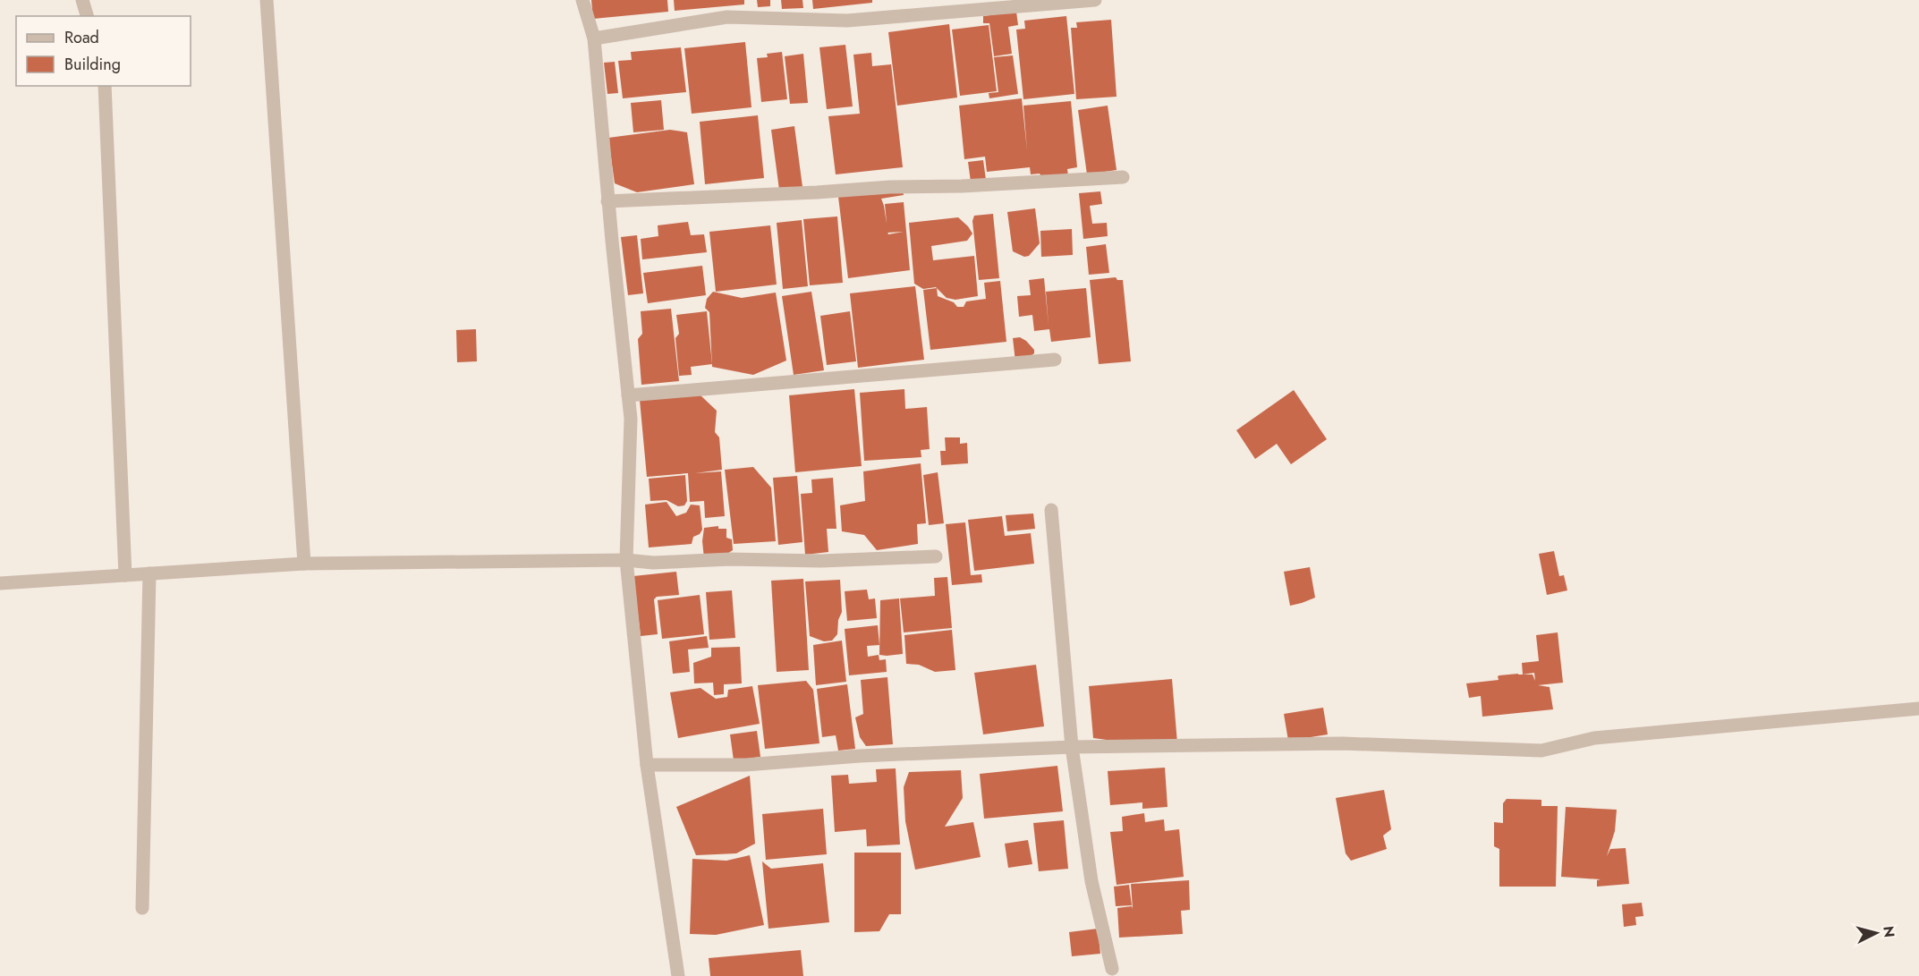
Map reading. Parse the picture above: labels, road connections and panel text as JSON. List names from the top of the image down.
{
  "legend": ["Road", "Building"],
  "north": "right"
}
